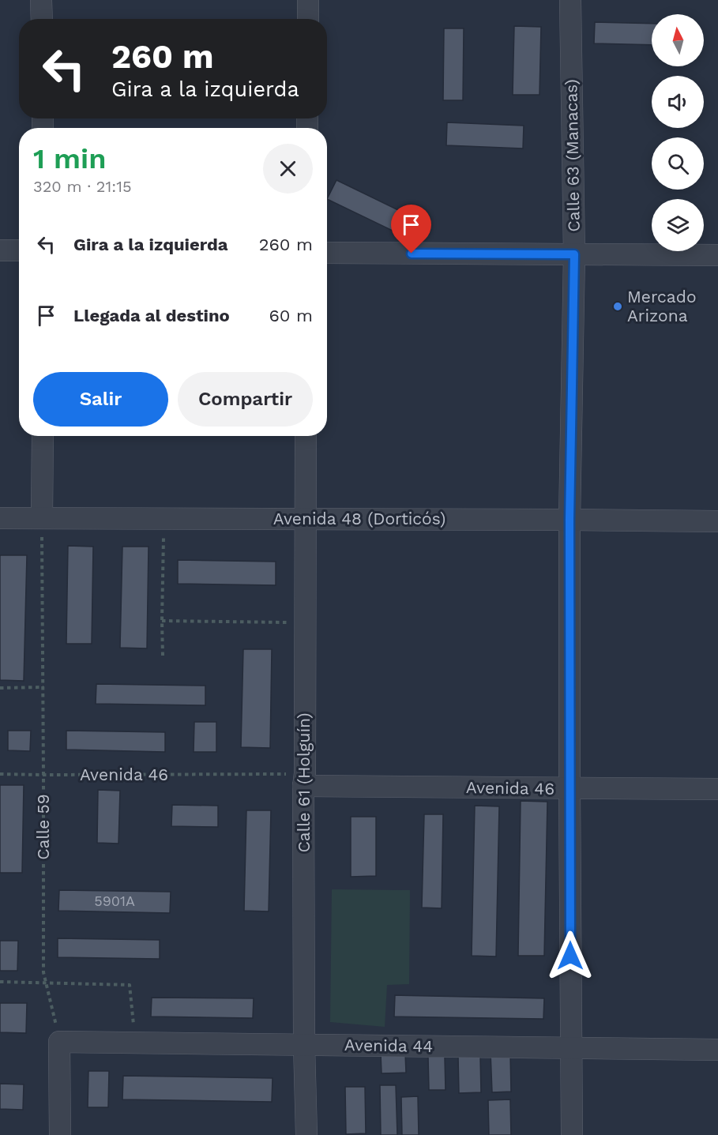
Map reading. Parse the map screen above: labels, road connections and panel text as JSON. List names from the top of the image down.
{
  "streets": {
    "street": [
      "Calle 63 (Manacas)",
      "Avenida 48 (Dorticós)",
      "Avenida 46",
      "Calle 61 (Holguín)",
      "Avenida 44"
    ],
    "path": ["Calle 59"]
  },
  "crossings": [
    ["Calle 63 (Manacas)", "Avenida 48 (Dorticós)"],
    ["Calle 63 (Manacas)", "Avenida 46"],
    ["Calle 63 (Manacas)", "Avenida 44"],
    ["Avenida 48 (Dorticós)", "Calle 61 (Holguín)"],
    ["Avenida 48 (Dorticós)", "Calle 59"],
    ["Avenida 46", "Calle 61 (Holguín)"],
    ["Avenida 46", "Calle 59"],
    ["Calle 61 (Holguín)", "Avenida 44"],
    ["Calle 59", "Avenida 44"]
  ],
  "places": ["Mercado Arizona"],
  "house_numbers": ["5901A"],
  "north": "top",
  "page": {
    "turn": ["260 m", "Gira a la izquierda"],
    "heading": ["1 min", "320 m · 21:15"],
    "list": [
      {
        "name": "Gira a la izquierda",
        "value": "260 m"
      },
      {
        "name": "Llegada al destino",
        "value": "60 m"
      }
    ],
    "buttons": ["Salir", "Compartir"]
  }
}
